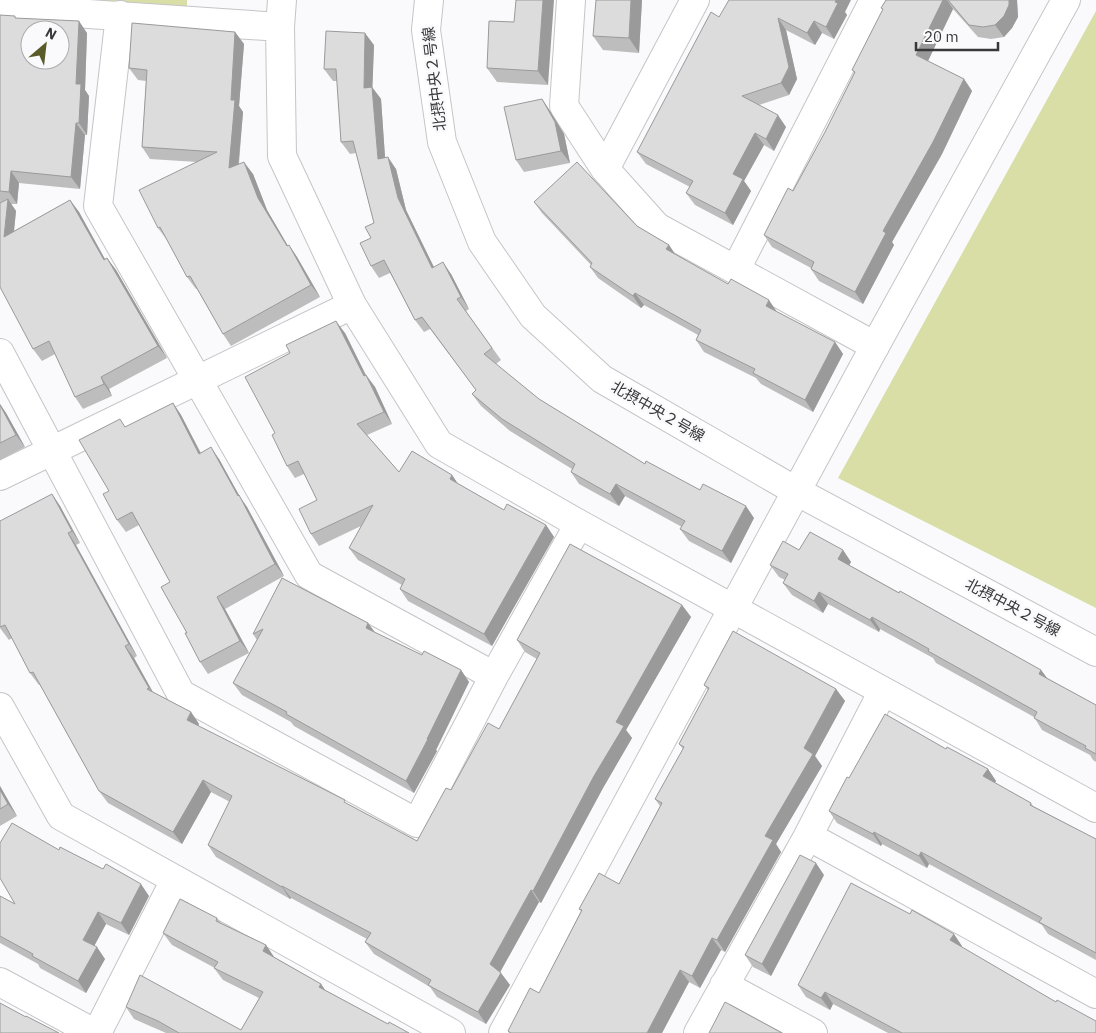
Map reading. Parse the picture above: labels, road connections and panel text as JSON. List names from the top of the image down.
{
  "streets": {
    "street": ["北摂中央２号線"]
  },
  "scale_bar": "20 m",
  "north": "top right"
}
